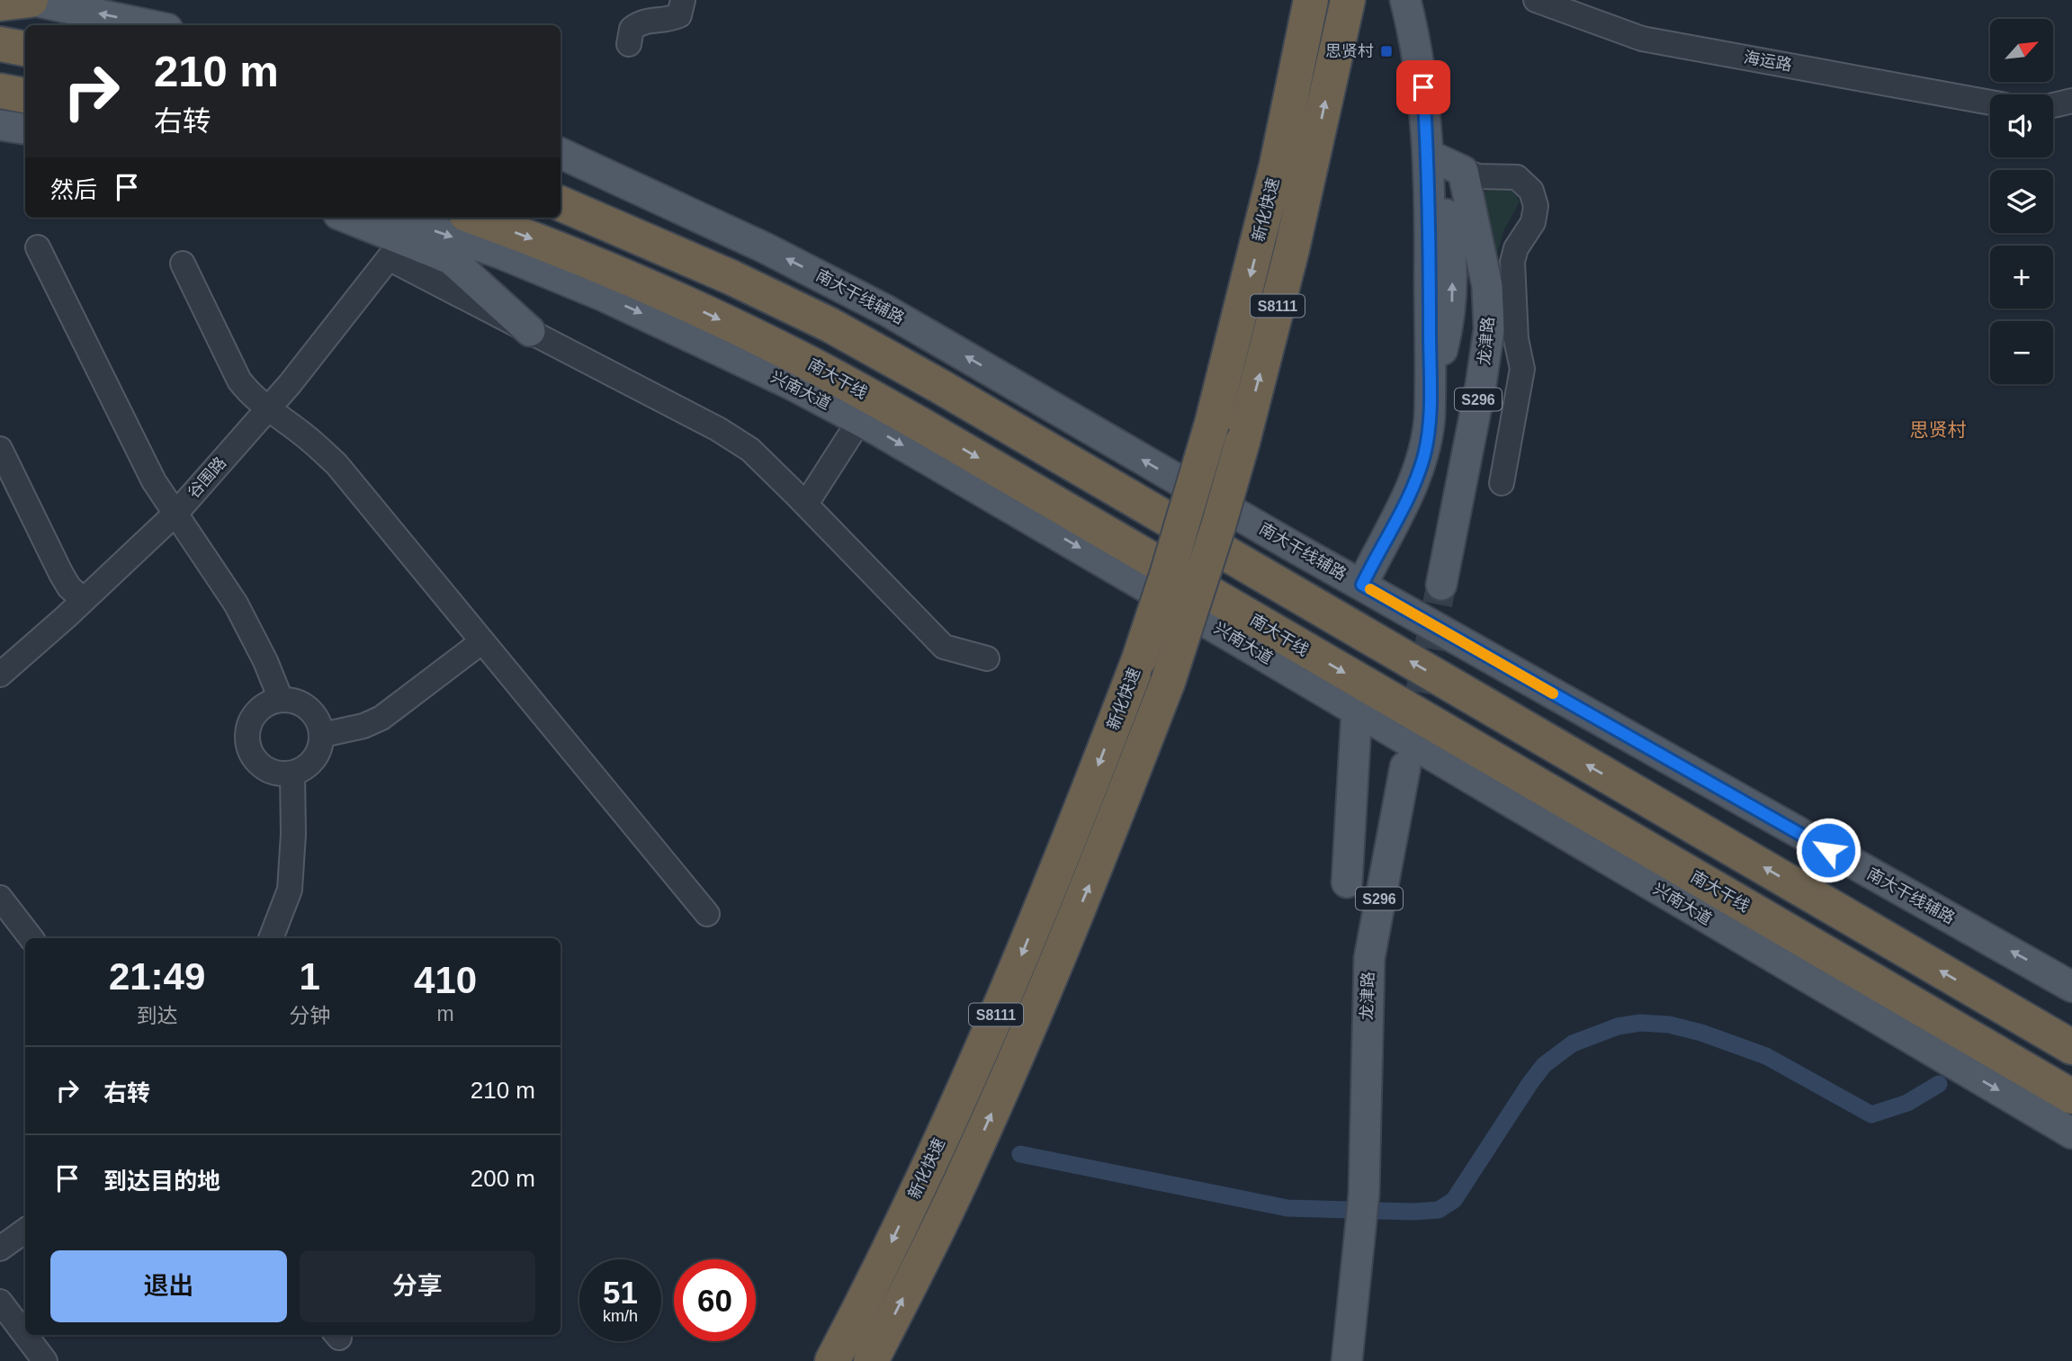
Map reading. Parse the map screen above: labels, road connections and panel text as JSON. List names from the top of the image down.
{
  "streets": {
    "highway": ["新化快速", "S8111", "南大干线"],
    "main road": [
      "南大干线辅路",
      "龙津路",
      "兴南大道",
      "S296"
    ],
    "street": ["海运路", "谷围路"]
  },
  "crossings": [
    ["南大干线", "兴南大道"]
  ],
  "one_way": ["南大干线辅路", "兴南大道"],
  "districts": ["思贤村"],
  "places": {
    "transit": ["思贤村"]
  },
  "north": "top right",
  "page": {
    "map_buttons": ["+", "−"],
    "turn": ["210 m", "右转"],
    "then": "然后",
    "eta": [
      "21:49",
      "到达",
      "1",
      "分钟",
      "410",
      "m"
    ],
    "list": [
      {
        "name": "右转",
        "value": "210 m"
      },
      {
        "name": "到达目的地",
        "value": "200 m"
      }
    ],
    "buttons": ["退出", "分享"],
    "speed": "51 km/h",
    "limit": "60"
  }
}
